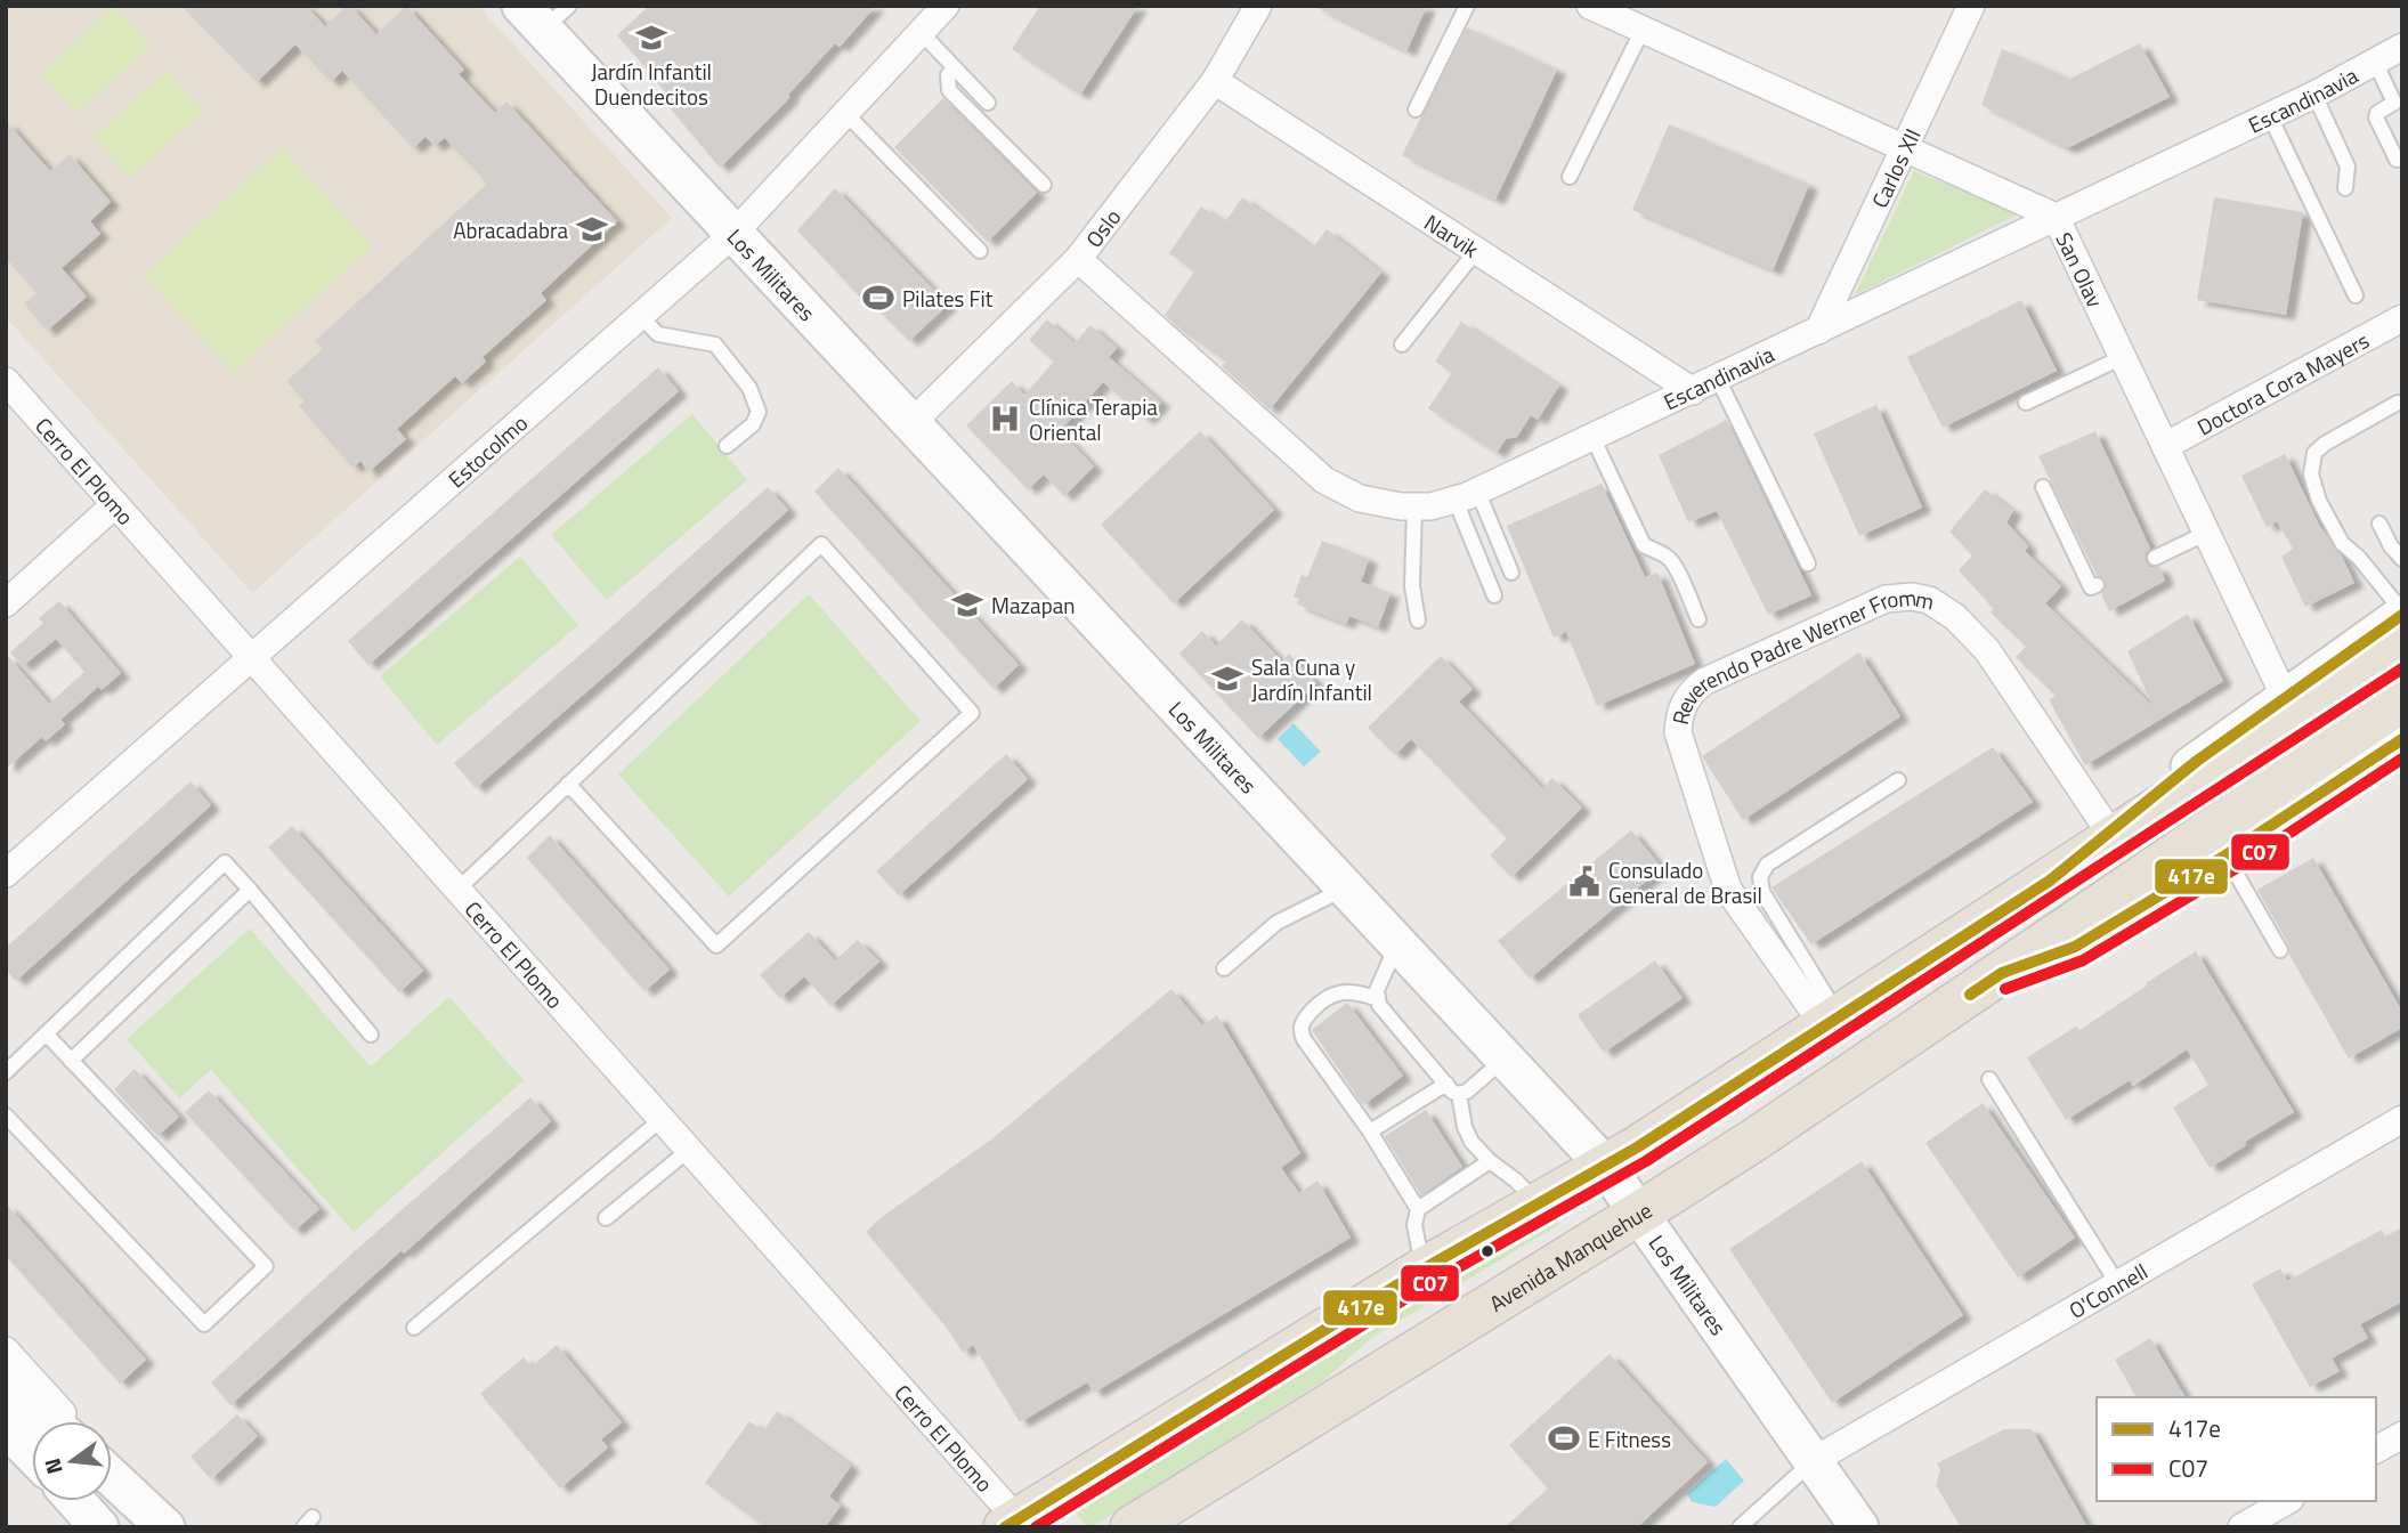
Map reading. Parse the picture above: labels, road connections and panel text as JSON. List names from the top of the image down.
{
  "streets": {
    "main road": ["Los Militares", "Avenida Manquehue"],
    "street": [
      "Escandinavia",
      "Carlos XII",
      "Oslo",
      "Narvik",
      "San Olav",
      "Doctora Cora Mayers",
      "Estocolmo",
      "Cerro El Plomo",
      "Reverendo Padre Werner Fromm",
      "O'Connell"
    ]
  },
  "crossings": [
    ["Escandinavia", "Carlos XII"],
    ["Escandinavia", "Oslo"],
    ["Escandinavia", "Narvik"],
    ["Escandinavia", "San Olav"],
    ["Carlos XII", "San Olav"],
    ["Oslo", "Narvik"],
    ["Oslo", "Los Militares"],
    ["San Olav", "Doctora Cora Mayers"],
    ["Los Militares", "Estocolmo"],
    ["Los Militares", "Avenida Manquehue"],
    ["Los Militares", "O'Connell"],
    ["Estocolmo", "Cerro El Plomo"]
  ],
  "places": {
    "school or university": [
      "Jardín Infantil Duendecitos",
      "Abracadabra",
      "Mazapan",
      "Sala Cuna y Jardín Infantil"
    ],
    "sports": ["Pilates Fit", "E Fitness"],
    "hospital": ["Clínica Terapia Oriental"],
    "public building": ["Consulado General de Brasil"]
  },
  "lines": ["transit line 417e", "transit line C07"],
  "legend": ["417e", "C07"],
  "north": "left"
}
